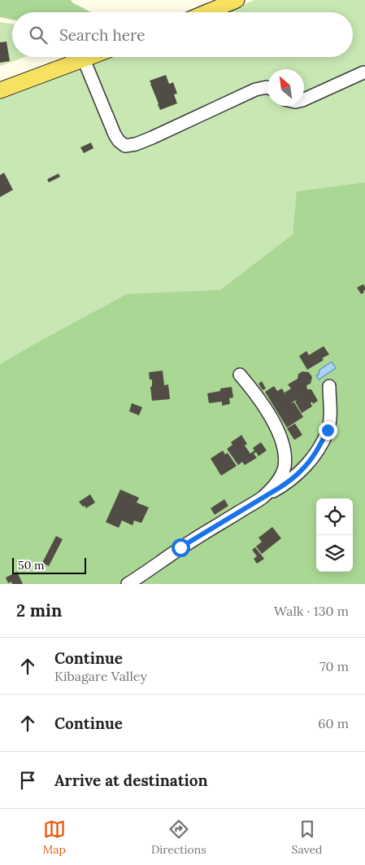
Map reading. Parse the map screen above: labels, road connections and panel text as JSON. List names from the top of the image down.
{
  "scale_bar": "50 m",
  "north": "top left",
  "page": {
    "search": "Search here",
    "scale": "50 m",
    "heading": ["2 min", "Walk · 130 m"],
    "list": [
      ["Continue", "Kibagare Valley", "70 m"],
      ["Continue", "60 m"],
      "Arrive at destination"
    ],
    "nav": ["Map", "Directions", "Saved"]
  }
}
